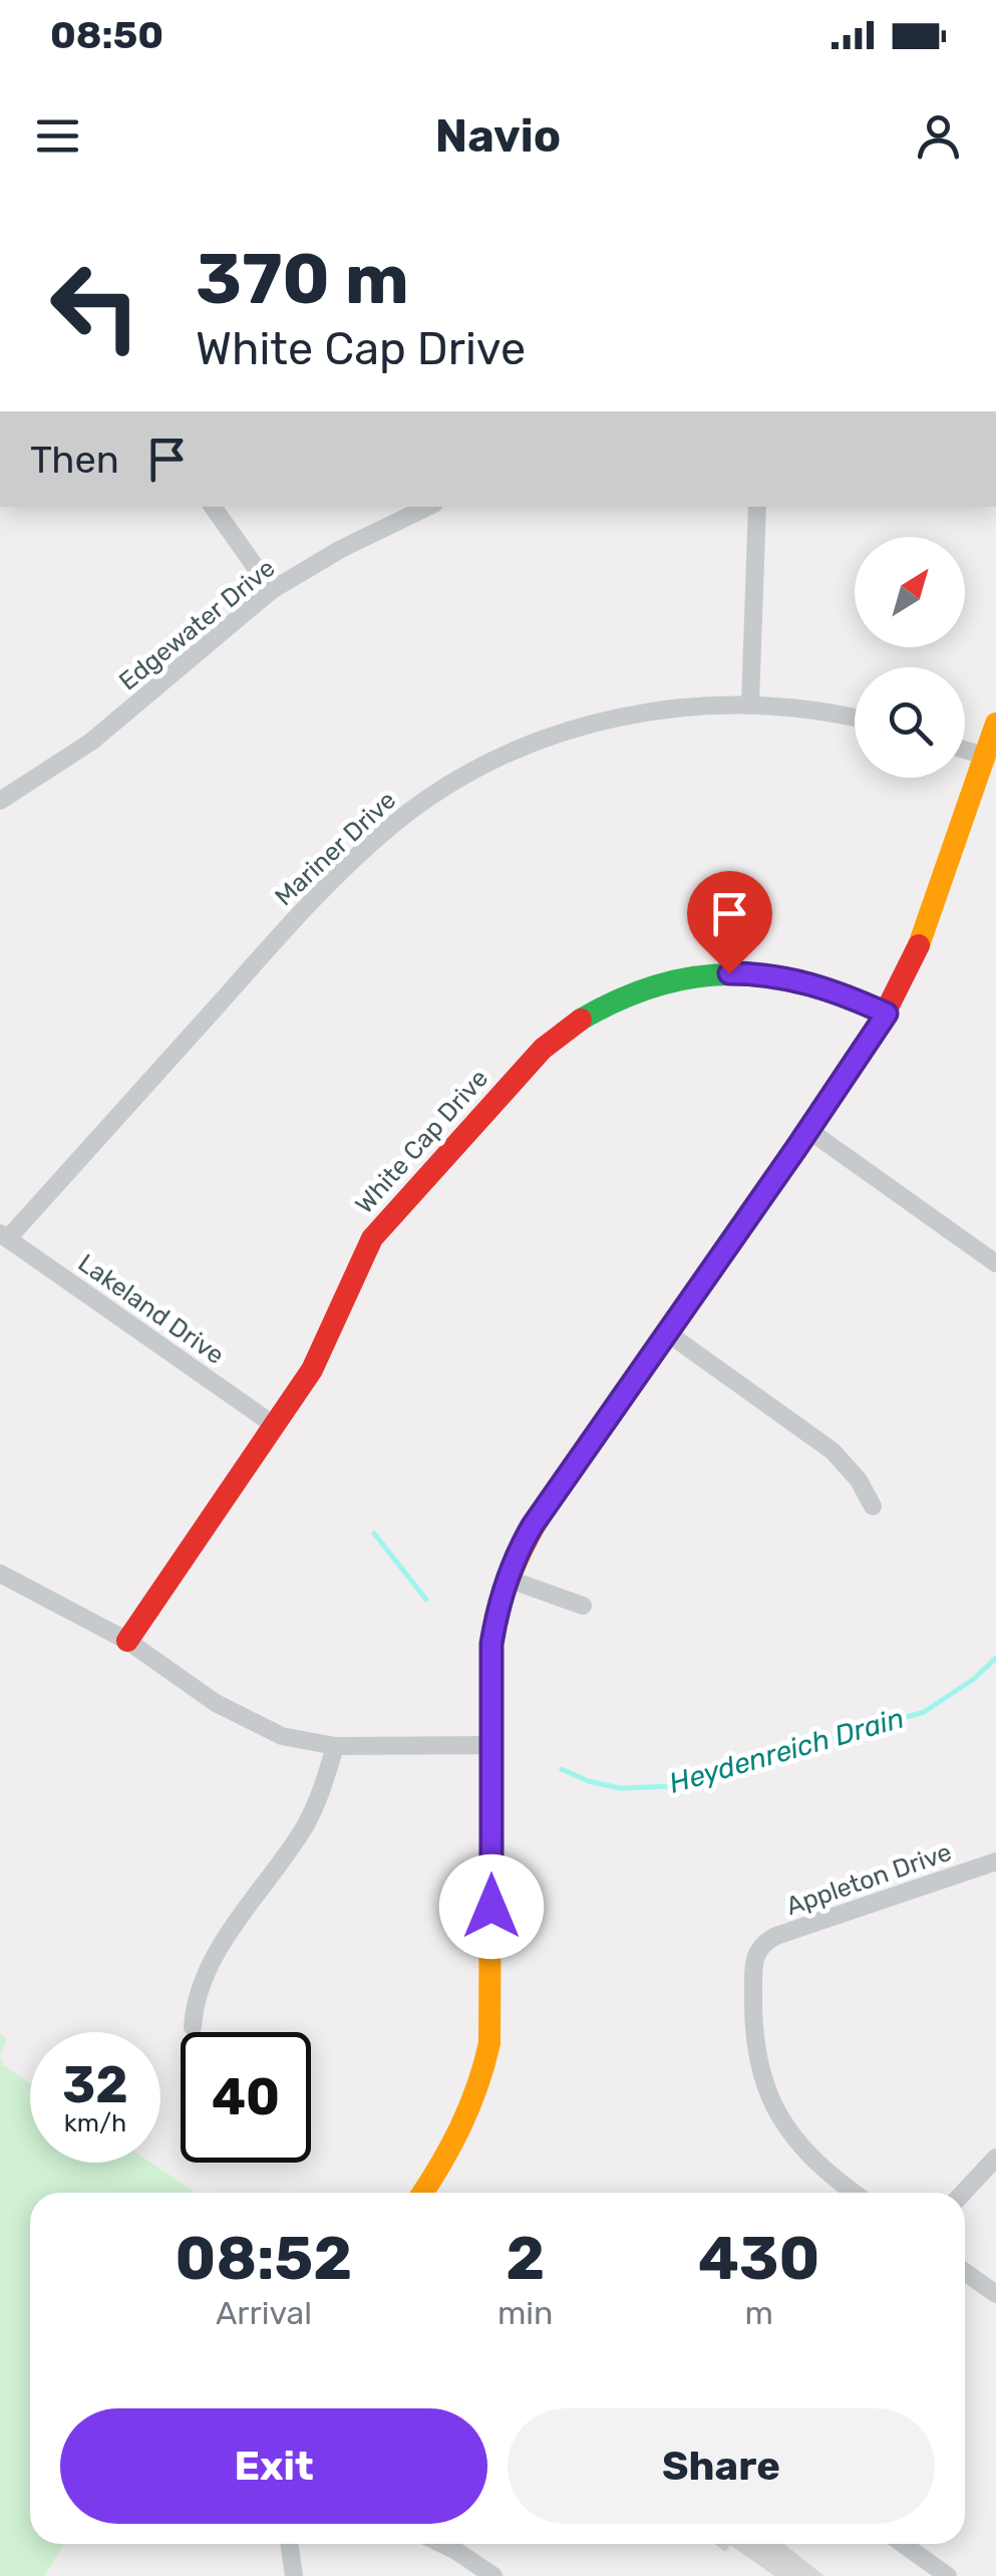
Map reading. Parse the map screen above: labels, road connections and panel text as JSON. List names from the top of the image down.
{
  "streets": {
    "street": [
      "Edgewater Drive",
      "Mariner Drive",
      "White Cap Drive",
      "Lakeland Drive",
      "Appleton Drive"
    ]
  },
  "crossings": [
    ["Mariner Drive", "Lakeland Drive"],
    ["White Cap Drive", "Lakeland Drive"]
  ],
  "water": ["Heydenreich Drain"],
  "north": "top right",
  "page": {
    "status": "08:50",
    "header": "Navio",
    "turn": ["370 m", "White Cap Drive"],
    "then": "Then",
    "speed": "32 km/h",
    "limit": "40",
    "eta": [
      "08:52",
      "Arrival",
      "2",
      "min",
      "430",
      "m"
    ],
    "buttons": ["Exit", "Share"]
  }
}
